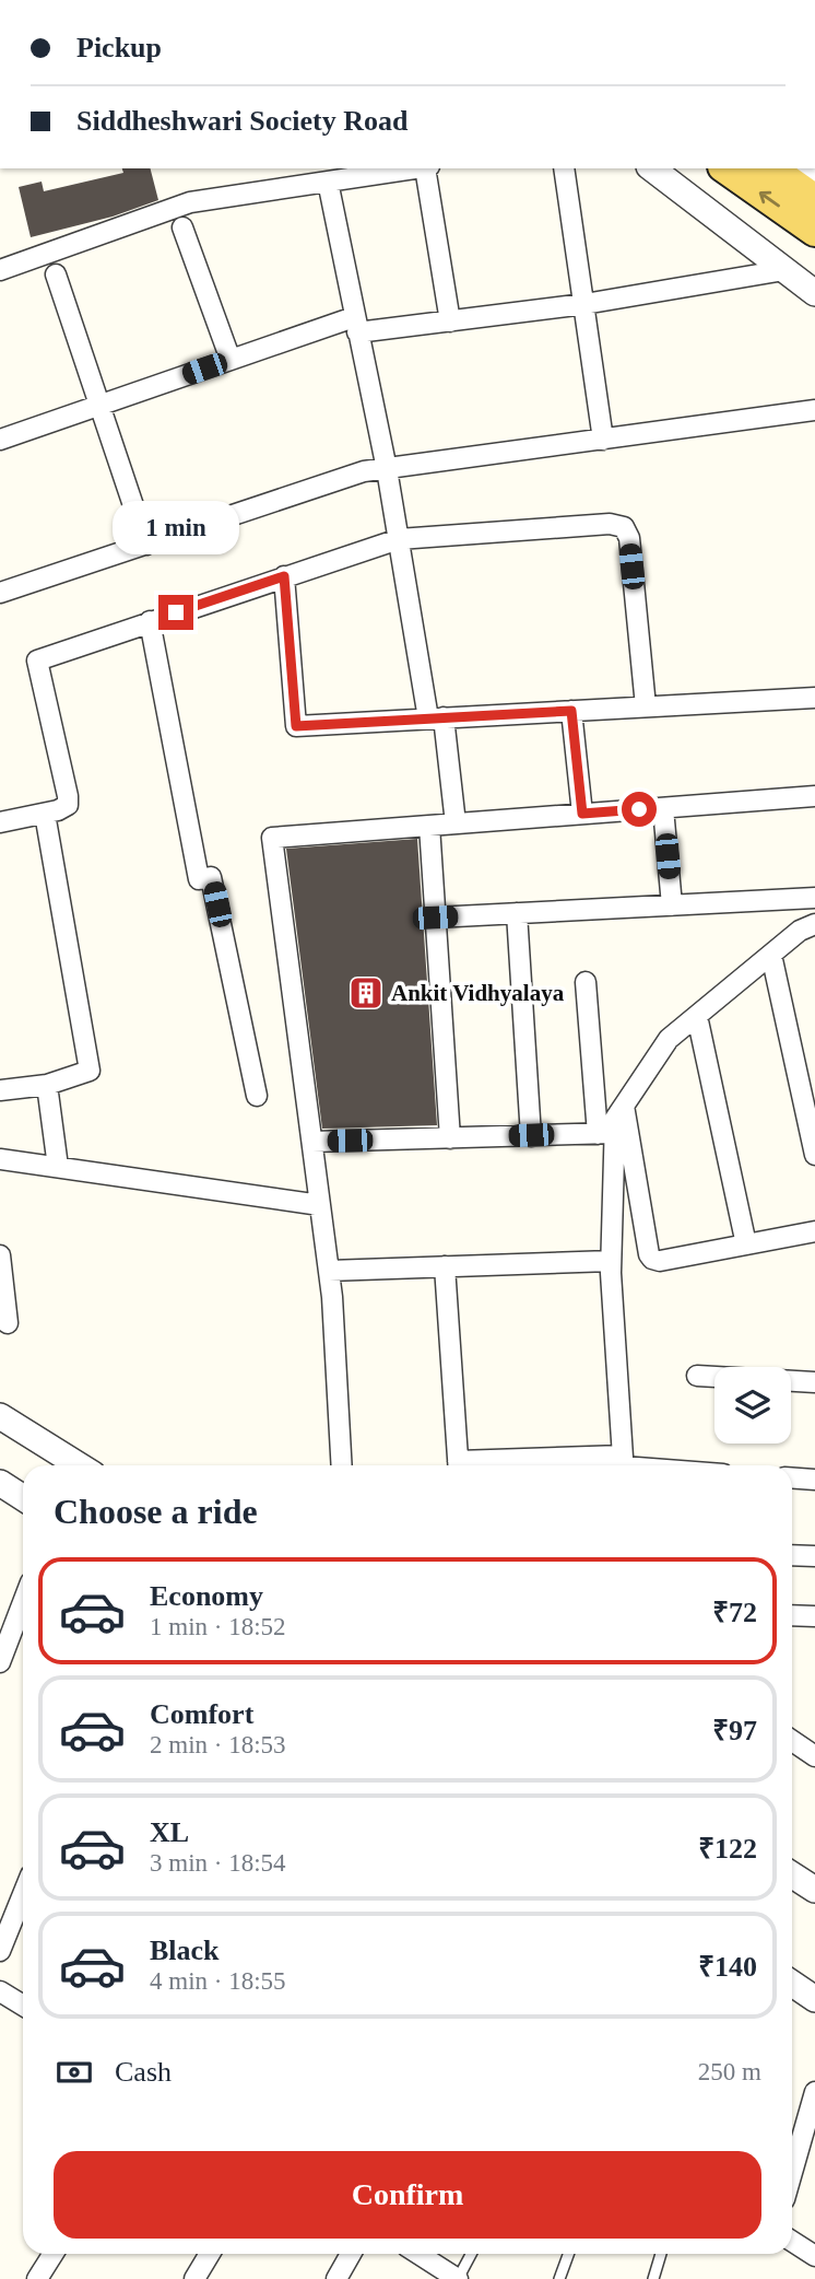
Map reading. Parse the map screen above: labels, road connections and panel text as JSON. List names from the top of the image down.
{
  "places": {
    "building": ["Ankit Vidhyalaya"]
  },
  "page": {
    "banner": ["Pickup", "Siddheshwari Society Road"],
    "bubble": "1 min",
    "heading": "Choose a ride",
    "list": [
      {
        "name": "Economy",
        "note": "1 min · 18:52",
        "value": "₹72"
      },
      {
        "name": "Comfort",
        "note": "2 min · 18:53",
        "value": "₹97"
      },
      {
        "name": "XL",
        "note": "3 min · 18:54",
        "value": "₹122"
      },
      {
        "name": "Black",
        "note": "4 min · 18:55",
        "value": "₹140"
      }
    ],
    "pay": ["Cash", "250 m"],
    "buttons": "Confirm"
  }
}
